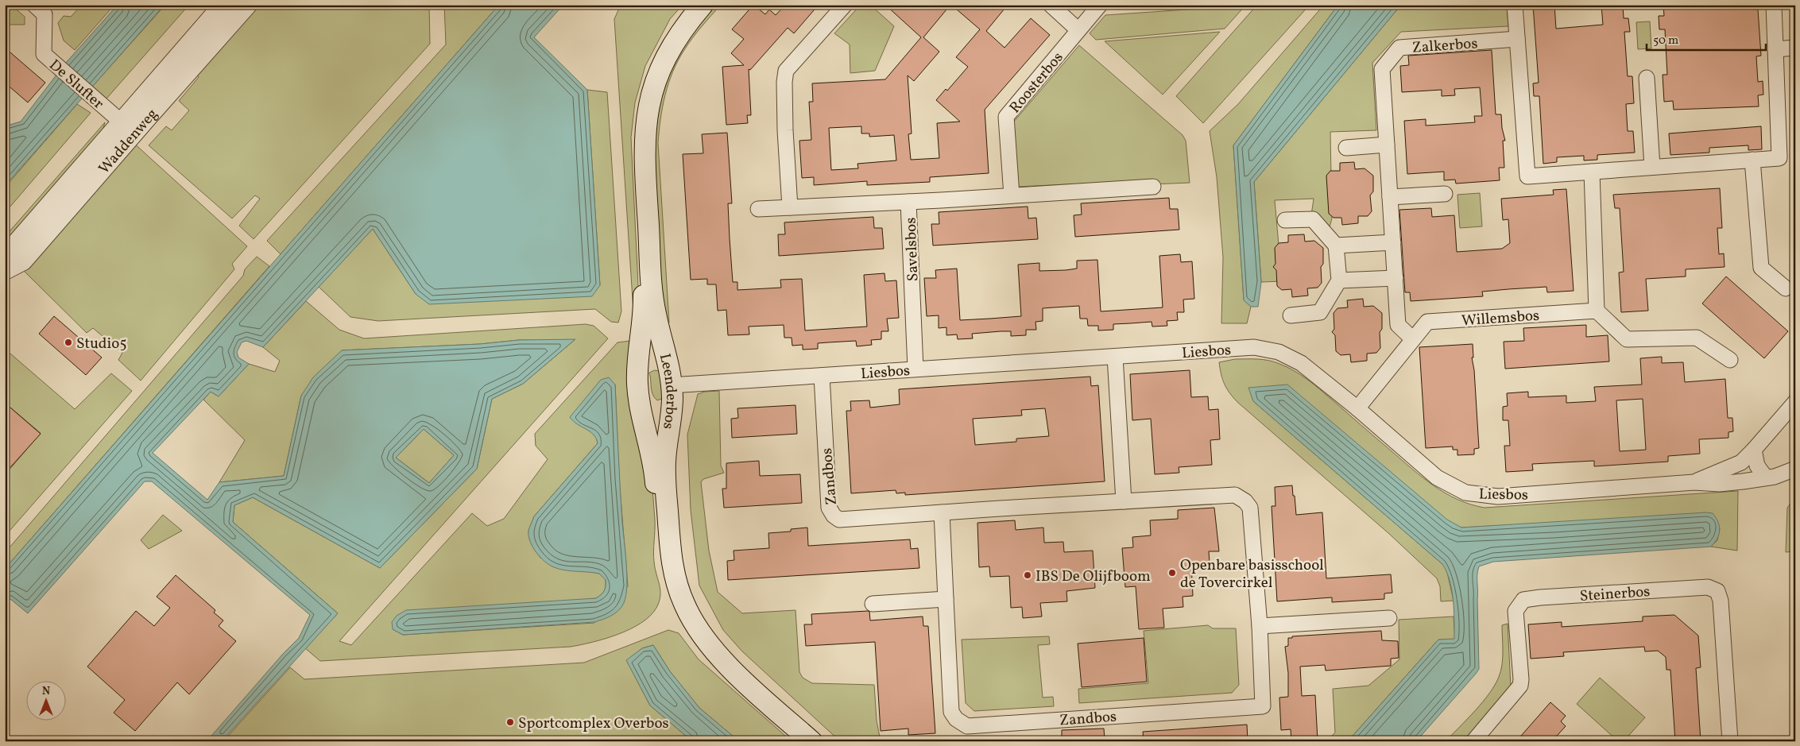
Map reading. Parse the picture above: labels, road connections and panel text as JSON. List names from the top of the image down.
{
  "streets": {
    "main road": ["Leenderbos"],
    "street": [
      "Zalkerbos",
      "Roosterbos",
      "De Slufter",
      "Waddenweg",
      "Savelsbos",
      "Willemsbos",
      "Liesbos",
      "Zandbos",
      "Steinerbos"
    ]
  },
  "crossings": [
    ["De Slufter", "Waddenweg"],
    ["Savelsbos", "Liesbos"],
    ["Willemsbos", "Liesbos"],
    ["Liesbos", "Leenderbos"],
    ["Liesbos", "Zandbos"]
  ],
  "places": [
    "Studio5",
    "Openbare basisschool de Tovercirkel",
    "IBS De Olijfboom",
    "Sportcomplex Overbos"
  ],
  "scale_bar": "50 m",
  "north": "top"
}
